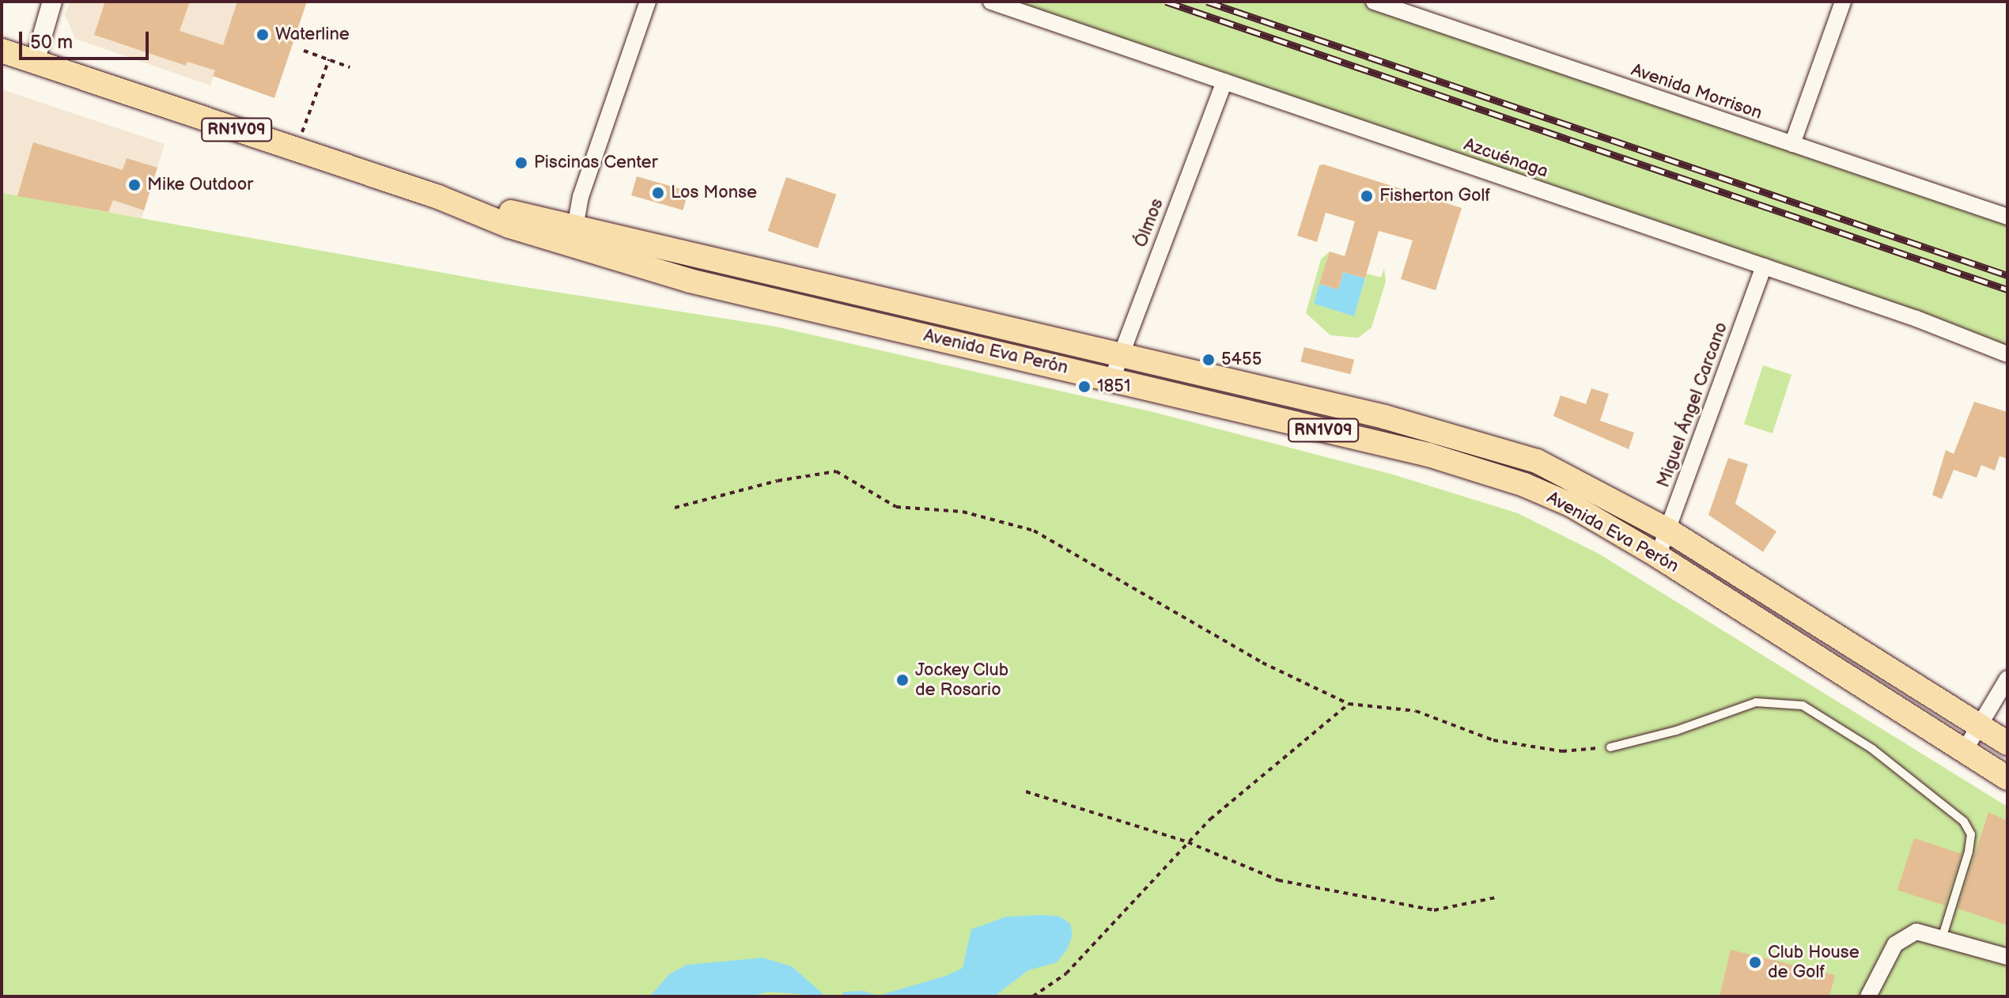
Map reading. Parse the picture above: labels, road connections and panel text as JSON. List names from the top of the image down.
{
  "streets": {
    "main road": ["RN1V09", "Avenida Eva Perón"],
    "street": [
      "Avenida Morrison",
      "Azcuénaga",
      "Ólmos",
      "Miguel Ángel Carcano"
    ]
  },
  "crossings": [
    ["Azcuénaga", "Ólmos"],
    ["Azcuénaga", "Miguel Ángel Carcano"],
    ["Ólmos", "Avenida Eva Perón"],
    ["Avenida Eva Perón", "Miguel Ángel Carcano"]
  ],
  "places": [
    "Waterline",
    "Piscinas Center",
    "Mike Outdoor",
    "Los Monse",
    "Fisherton Golf",
    "5455",
    "1851",
    "Jockey Club de Rosario",
    "Club House de Golf"
  ],
  "scale_bar": "50 m"
}
